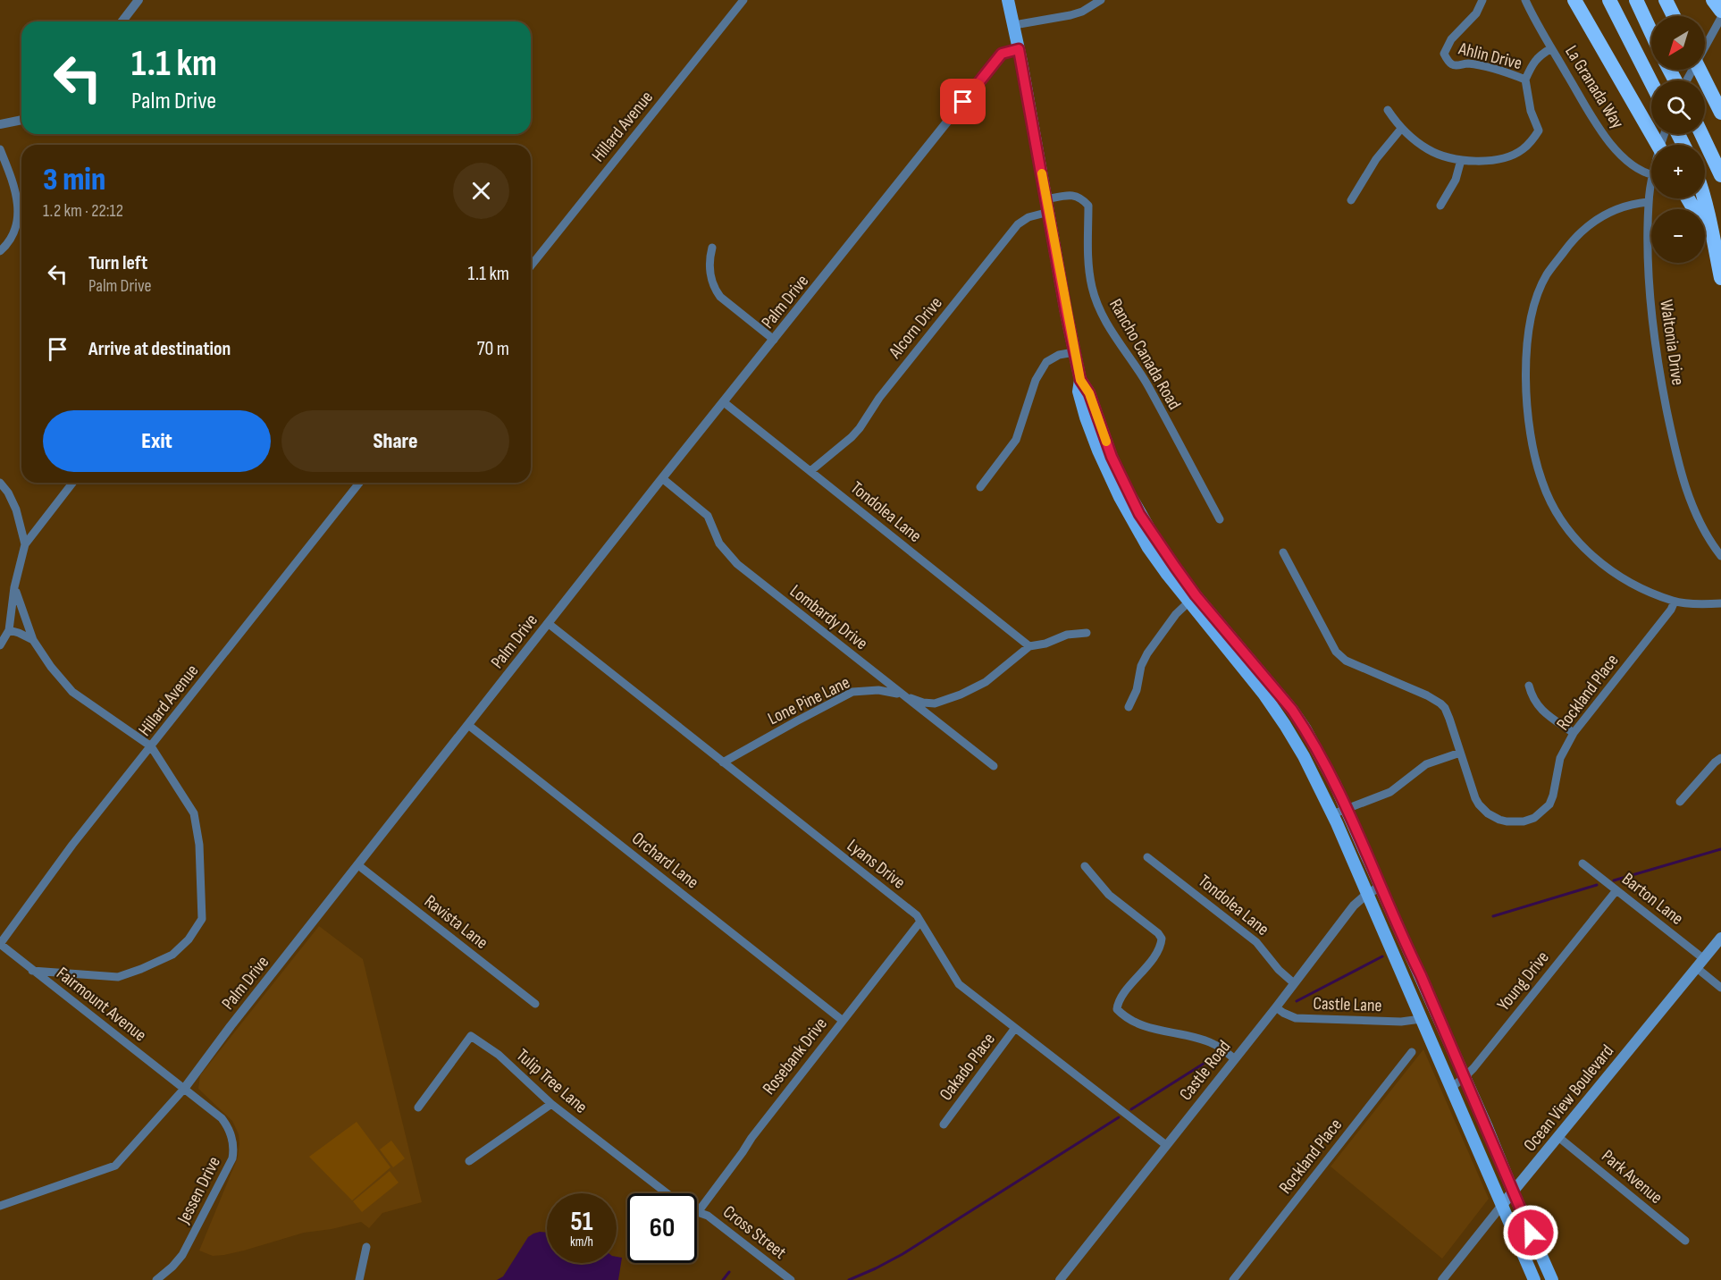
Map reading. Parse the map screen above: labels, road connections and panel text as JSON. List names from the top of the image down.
{
  "streets": {
    "main road": ["Ocean View Boulevard"],
    "street": [
      "Ahlin Drive",
      "La Granada Way",
      "Hillard Avenue",
      "Palm Drive",
      "Alcorn Drive",
      "Waltonia Drive",
      "Rancho Canada Road",
      "Tondolea Lane",
      "Lombardy Drive",
      "Rockland Place",
      "Lone Pine Lane",
      "Orchard Lane",
      "Lyans Drive",
      "Barton Lane",
      "Ravista Lane",
      "Young Drive",
      "Fairmount Avenue",
      "Castle Lane",
      "Rosebank Drive",
      "Oakado Place",
      "Castle Road",
      "Tulip Tree Lane",
      "Park Avenue",
      "Jessen Drive",
      "Cross Street"
    ]
  },
  "crossings": [
    ["Hillard Avenue", "Fairmount Avenue"],
    ["Palm Drive", "Tondolea Lane"],
    ["Palm Drive", "Lombardy Drive"],
    ["Palm Drive", "Orchard Lane"],
    ["Palm Drive", "Lyans Drive"],
    ["Palm Drive", "Ravista Lane"],
    ["Palm Drive", "Fairmount Avenue"],
    ["Palm Drive", "Jessen Drive"],
    ["Alcorn Drive", "Rancho Canada Road"],
    ["Alcorn Drive", "Tondolea Lane"],
    ["Tondolea Lane", "Lone Pine Lane"],
    ["Tondolea Lane", "Castle Road"],
    ["Lombardy Drive", "Lone Pine Lane"],
    ["Lone Pine Lane", "Lyans Drive"],
    ["Orchard Lane", "Rosebank Drive"],
    ["Lyans Drive", "Rosebank Drive"],
    ["Lyans Drive", "Oakado Place"],
    ["Lyans Drive", "Castle Road"],
    ["Barton Lane", "Young Drive"],
    ["Barton Lane", "Ocean View Boulevard"],
    ["Fairmount Avenue", "Jessen Drive"],
    ["Castle Lane", "Castle Road"],
    ["Rosebank Drive", "Cross Street"],
    ["Ocean View Boulevard", "Park Avenue"]
  ],
  "north": "bottom left",
  "page": {
    "map_buttons": ["+", "−"],
    "turn": ["1.1 km", "Palm Drive"],
    "heading": ["3 min", "1.2 km · 22:12"],
    "list": [
      {
        "name": "Turn left",
        "note": "Palm Drive",
        "value": "1.1 km"
      },
      {
        "name": "Arrive at destination",
        "value": "70 m"
      }
    ],
    "buttons": ["Exit", "Share"],
    "speed": "51 km/h",
    "limit": "60"
  }
}
